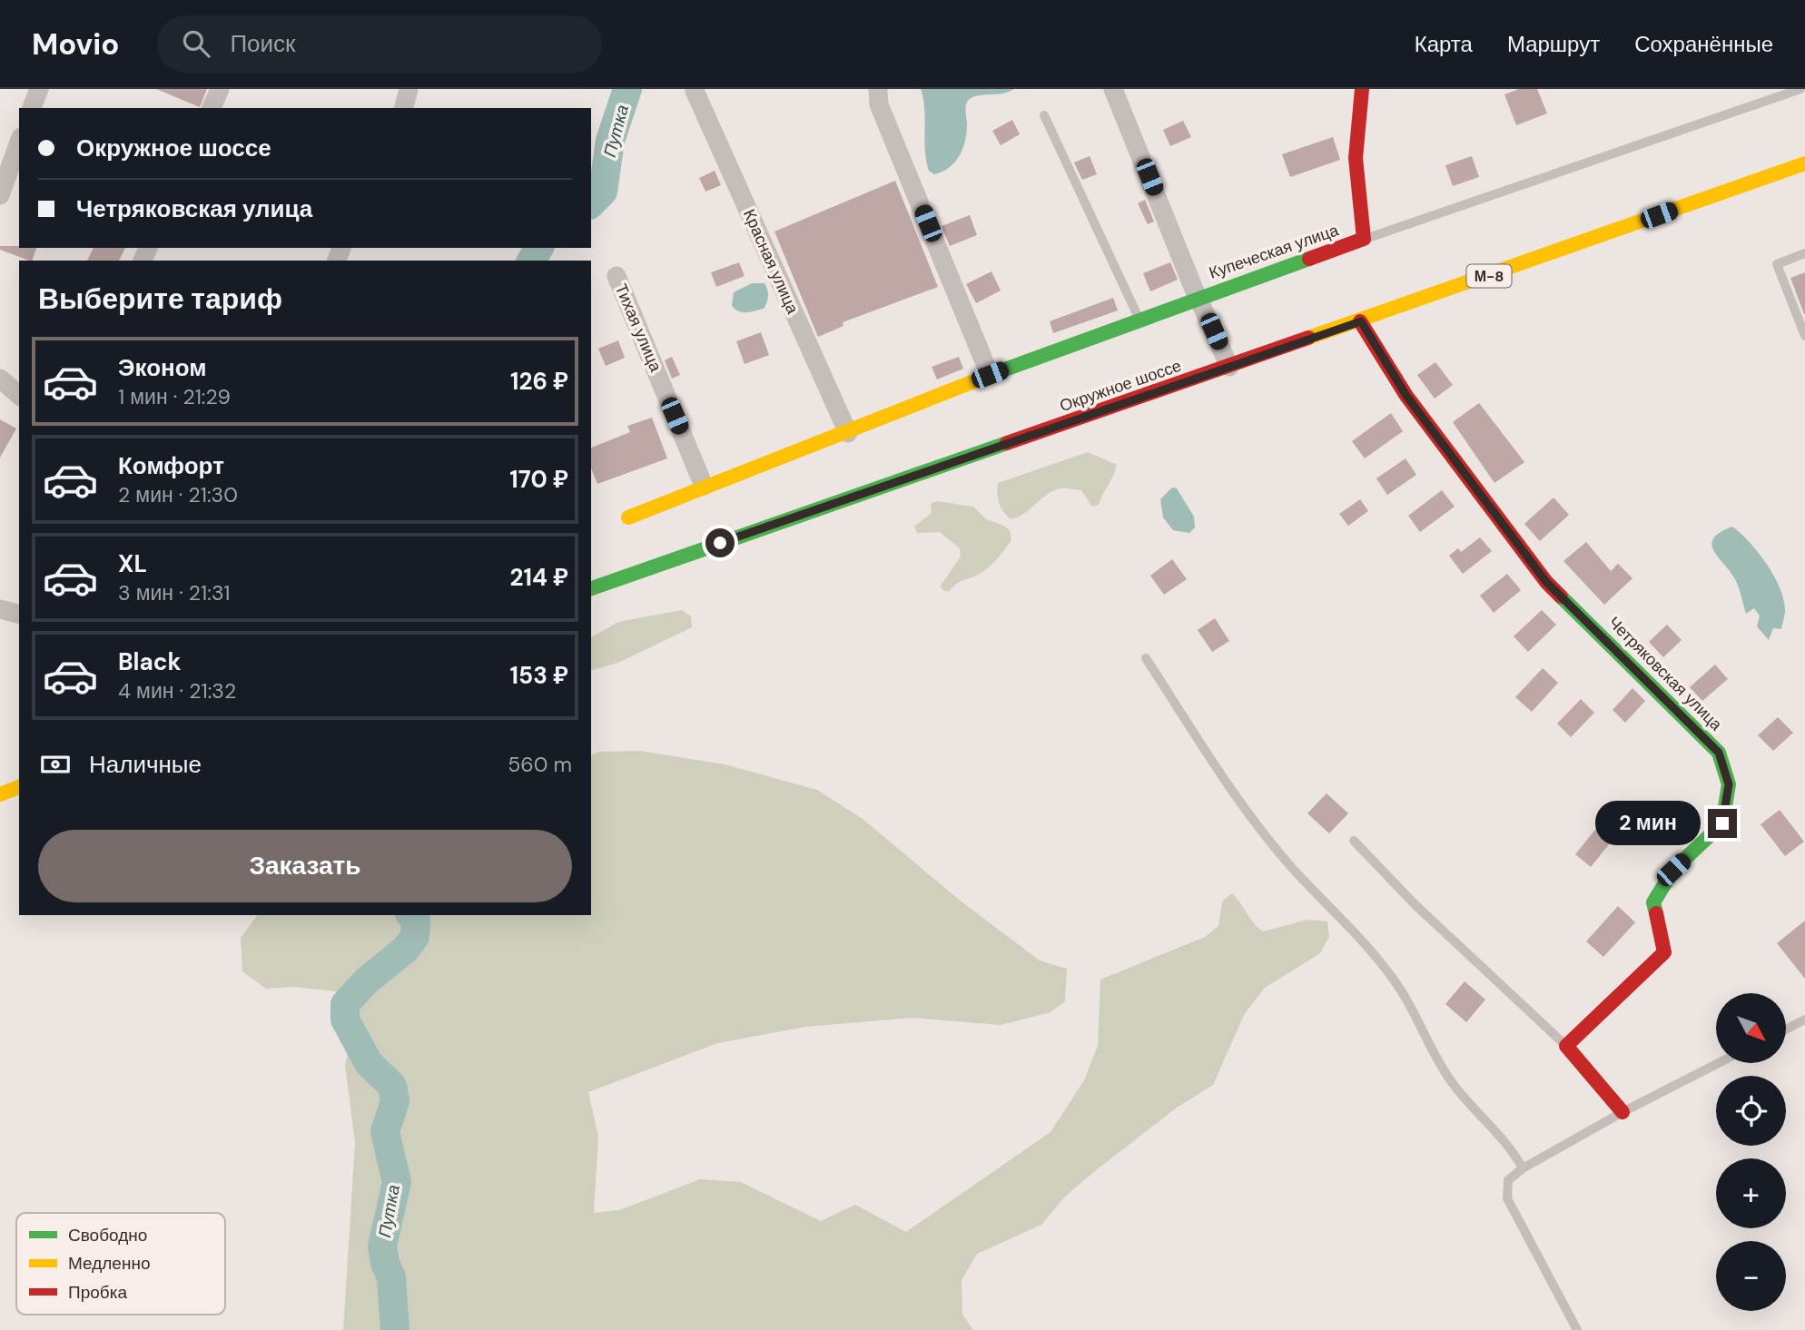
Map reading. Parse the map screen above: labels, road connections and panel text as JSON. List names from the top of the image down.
{
  "streets": {
    "street": [
      "Купеческая улица",
      "Красная улица",
      "М-8",
      "Тихая улица",
      "Окружное шоссе",
      "Четряковская улица"
    ]
  },
  "crossings": [
    ["Купеческая улица", "Красная улица"],
    ["Купеческая улица", "Тихая улица"],
    ["Окружное шоссе", "Четряковская улица"]
  ],
  "water": ["Путка"],
  "legend": ["Свободно", "Медленно", "Пробка"],
  "north": "bottom right",
  "page": {
    "header": "Movio",
    "search": "Поиск",
    "nav": ["Карта", "Маршрут", "Сохранённые"],
    "banner": ["Окружное шоссе", "Четряковская улица"],
    "heading": "Выберите тариф",
    "list": [
      {
        "name": "Эконом",
        "note": "1 мин · 21:29",
        "value": "126 ₽"
      },
      {
        "name": "Комфорт",
        "note": "2 мин · 21:30",
        "value": "170 ₽"
      },
      {
        "name": "XL",
        "note": "3 мин · 21:31",
        "value": "214 ₽"
      },
      {
        "name": "Black",
        "note": "4 мин · 21:32",
        "value": "153 ₽"
      }
    ],
    "pay": ["Наличные", "560 m"],
    "bubble": "2 мин",
    "buttons": "Заказать",
    "map_buttons": ["+", "−"]
  }
}
